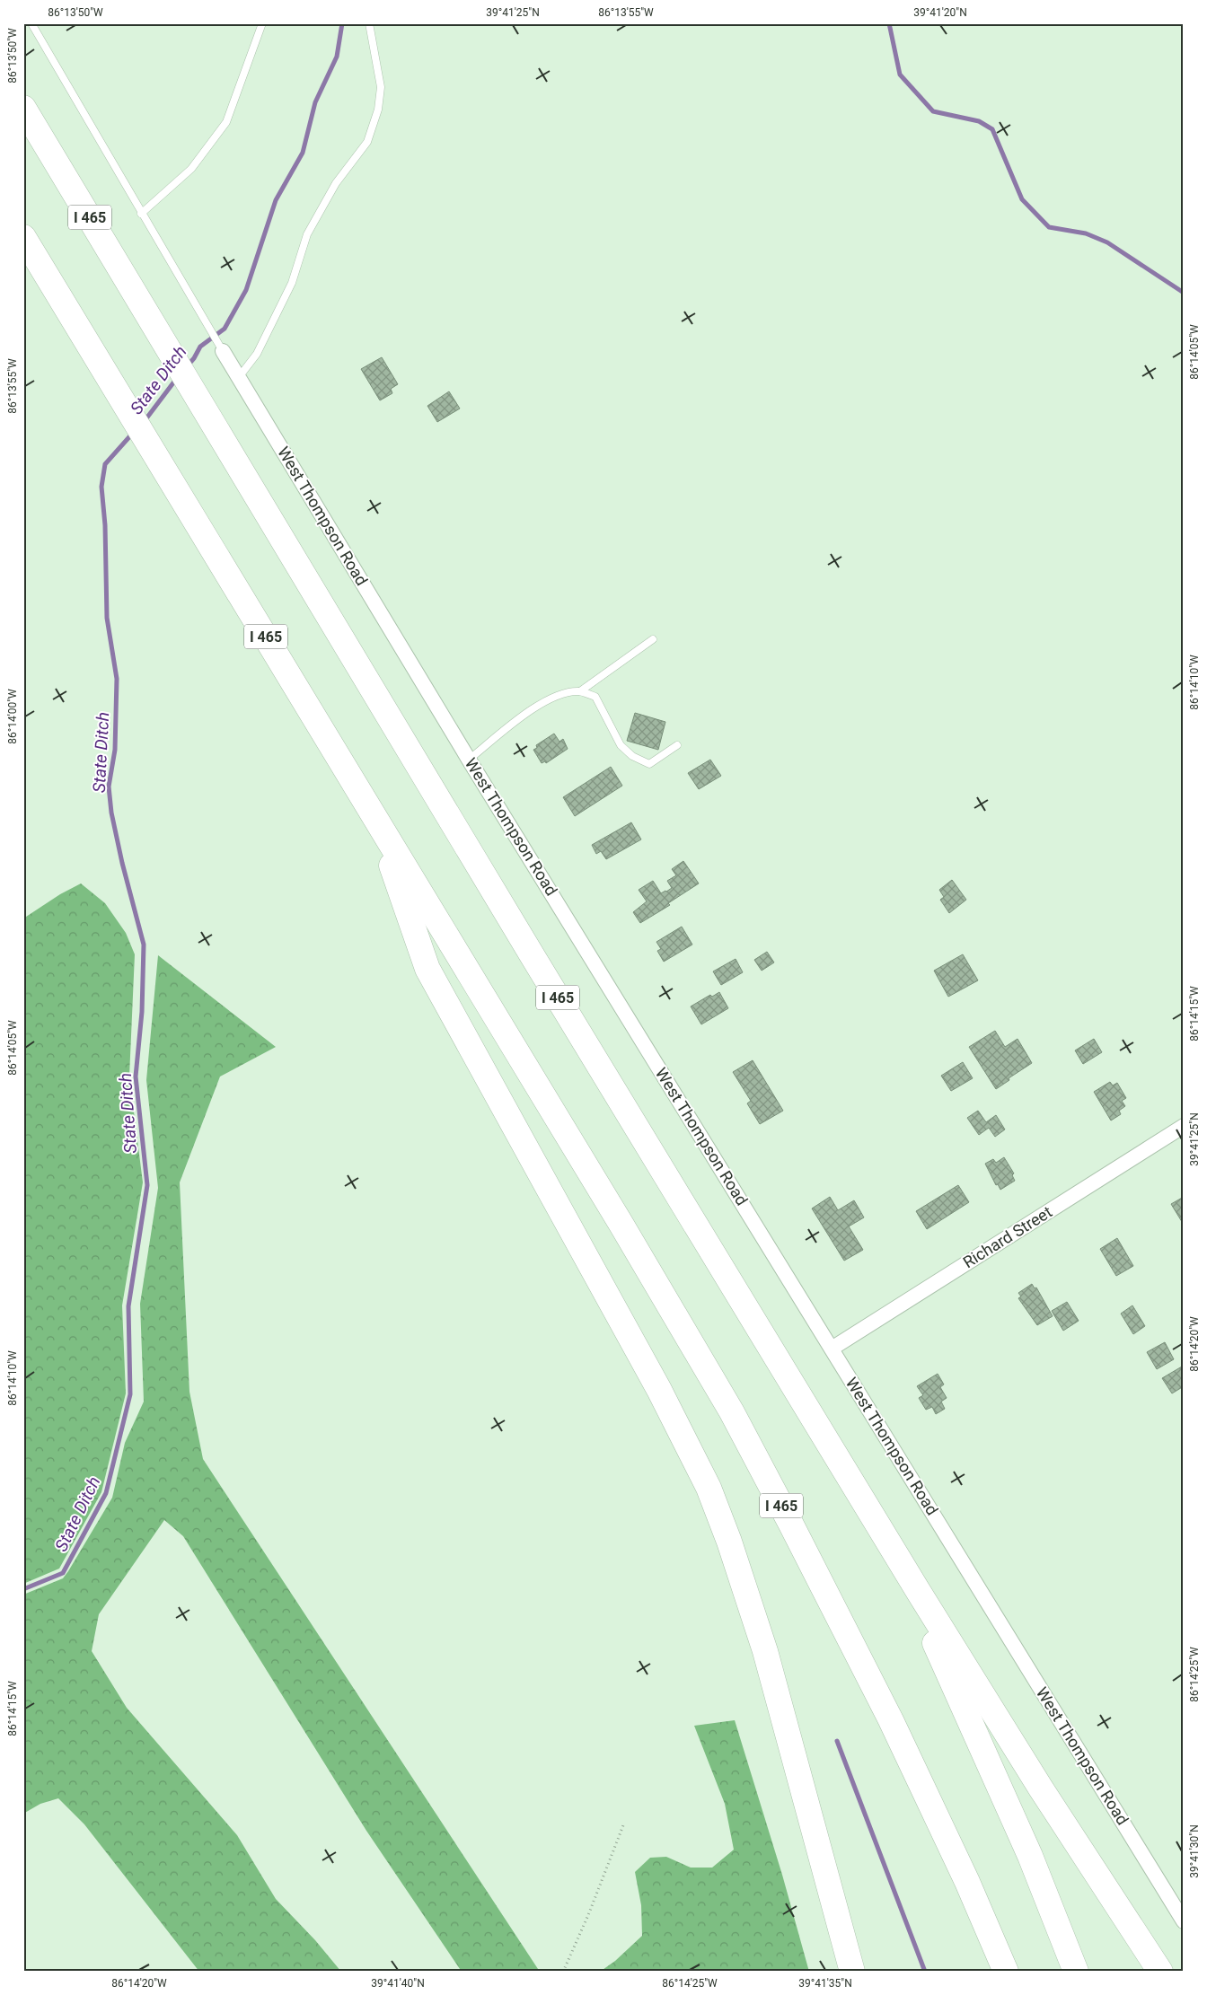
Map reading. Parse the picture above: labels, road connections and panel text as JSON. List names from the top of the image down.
{
  "streets": {
    "highway": ["I 465"],
    "street": ["West Thompson Road", "Richard Street"]
  },
  "crossings": [
    ["West Thompson Road", "Richard Street"]
  ],
  "water": ["State Ditch"],
  "coordinates": [
    "86°13'50\"W",
    "39°41'25\"N",
    "86°13'55\"W",
    "39°41'20\"N",
    "86°14'05\"W",
    "86°14'10\"W",
    "86°14'00\"W",
    "86°14'15\"W",
    "86°14'20\"W",
    "86°14'25\"W",
    "39°41'30\"N",
    "39°41'40\"N",
    "39°41'35\"N"
  ]
}
